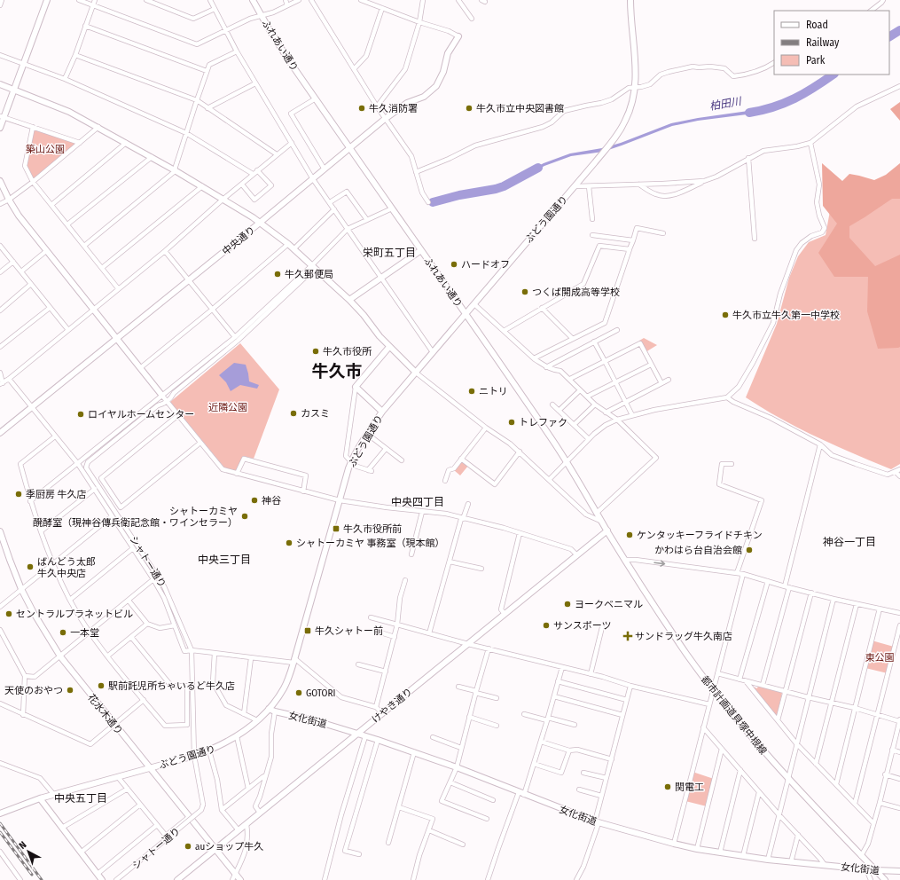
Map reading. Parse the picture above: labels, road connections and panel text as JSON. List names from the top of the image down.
{
  "streets": {
    "street": [
      "ふれあい通り",
      "ぶどう園通り",
      "中央通り",
      "シャトー通り",
      "けやき通り",
      "花水木通り",
      "都市計画道貝塚中根線",
      "女化街道"
    ]
  },
  "crossings": [
    ["ふれあい通り", "ぶどう園通り"],
    ["ふれあい通り", "中央通り"],
    ["ふれあい通り", "けやき通り"],
    ["ふれあい通り", "都市計画道貝塚中根線"],
    ["ぶどう園通り", "シャトー通り"],
    ["ぶどう園通り", "花水木通り"],
    ["ぶどう園通り", "女化街道"],
    ["けやき通り", "花水木通り"],
    ["けやき通り", "都市計画道貝塚中根線"],
    ["けやき通り", "女化街道"],
    ["都市計画道貝塚中根線", "女化街道"]
  ],
  "districts": [
    "栄町五丁目",
    "牛久市",
    "中央四丁目",
    "神谷一丁目",
    "中央三丁目",
    "中央五丁目"
  ],
  "water": ["柏田川"],
  "parks": ["築山公園", "近隣公園", "東公園"],
  "places": {
    "other": [
      "牛久消防署",
      "牛久市立中央図書館",
      "ハードオフ",
      "牛久郵便局",
      "つくば開成高等学校",
      "牛久市立牛久第一中学校",
      "牛久市役所",
      "ニトリ",
      "カスミ",
      "ロイヤルホームセンター",
      "トレファク",
      "季厨房 牛久店",
      "神谷",
      "シャトーカミヤ 醗酵室（現神谷傳兵衛記念館・ワインセラー）",
      "ケンタッキーフライドチキン",
      "シャトーカミヤ 事務室（現本館）",
      "かわはら台自治会館",
      "ばんどう太郎 牛久中央店",
      "ヨークベニマル",
      "セントラルプラネットビル",
      "サンスポーツ",
      "一本堂",
      "駅前託児所ちゃいるど牛久店",
      "天使のおやつ",
      "GOTORI",
      "関電工",
      "auショップ牛久"
    ],
    "transit": ["牛久市役所前", "牛久シャトー前"],
    "health": ["サンドラッグ牛久南店"]
  },
  "legend": ["Road", "Railway", "Park"],
  "north": "top left"
}
